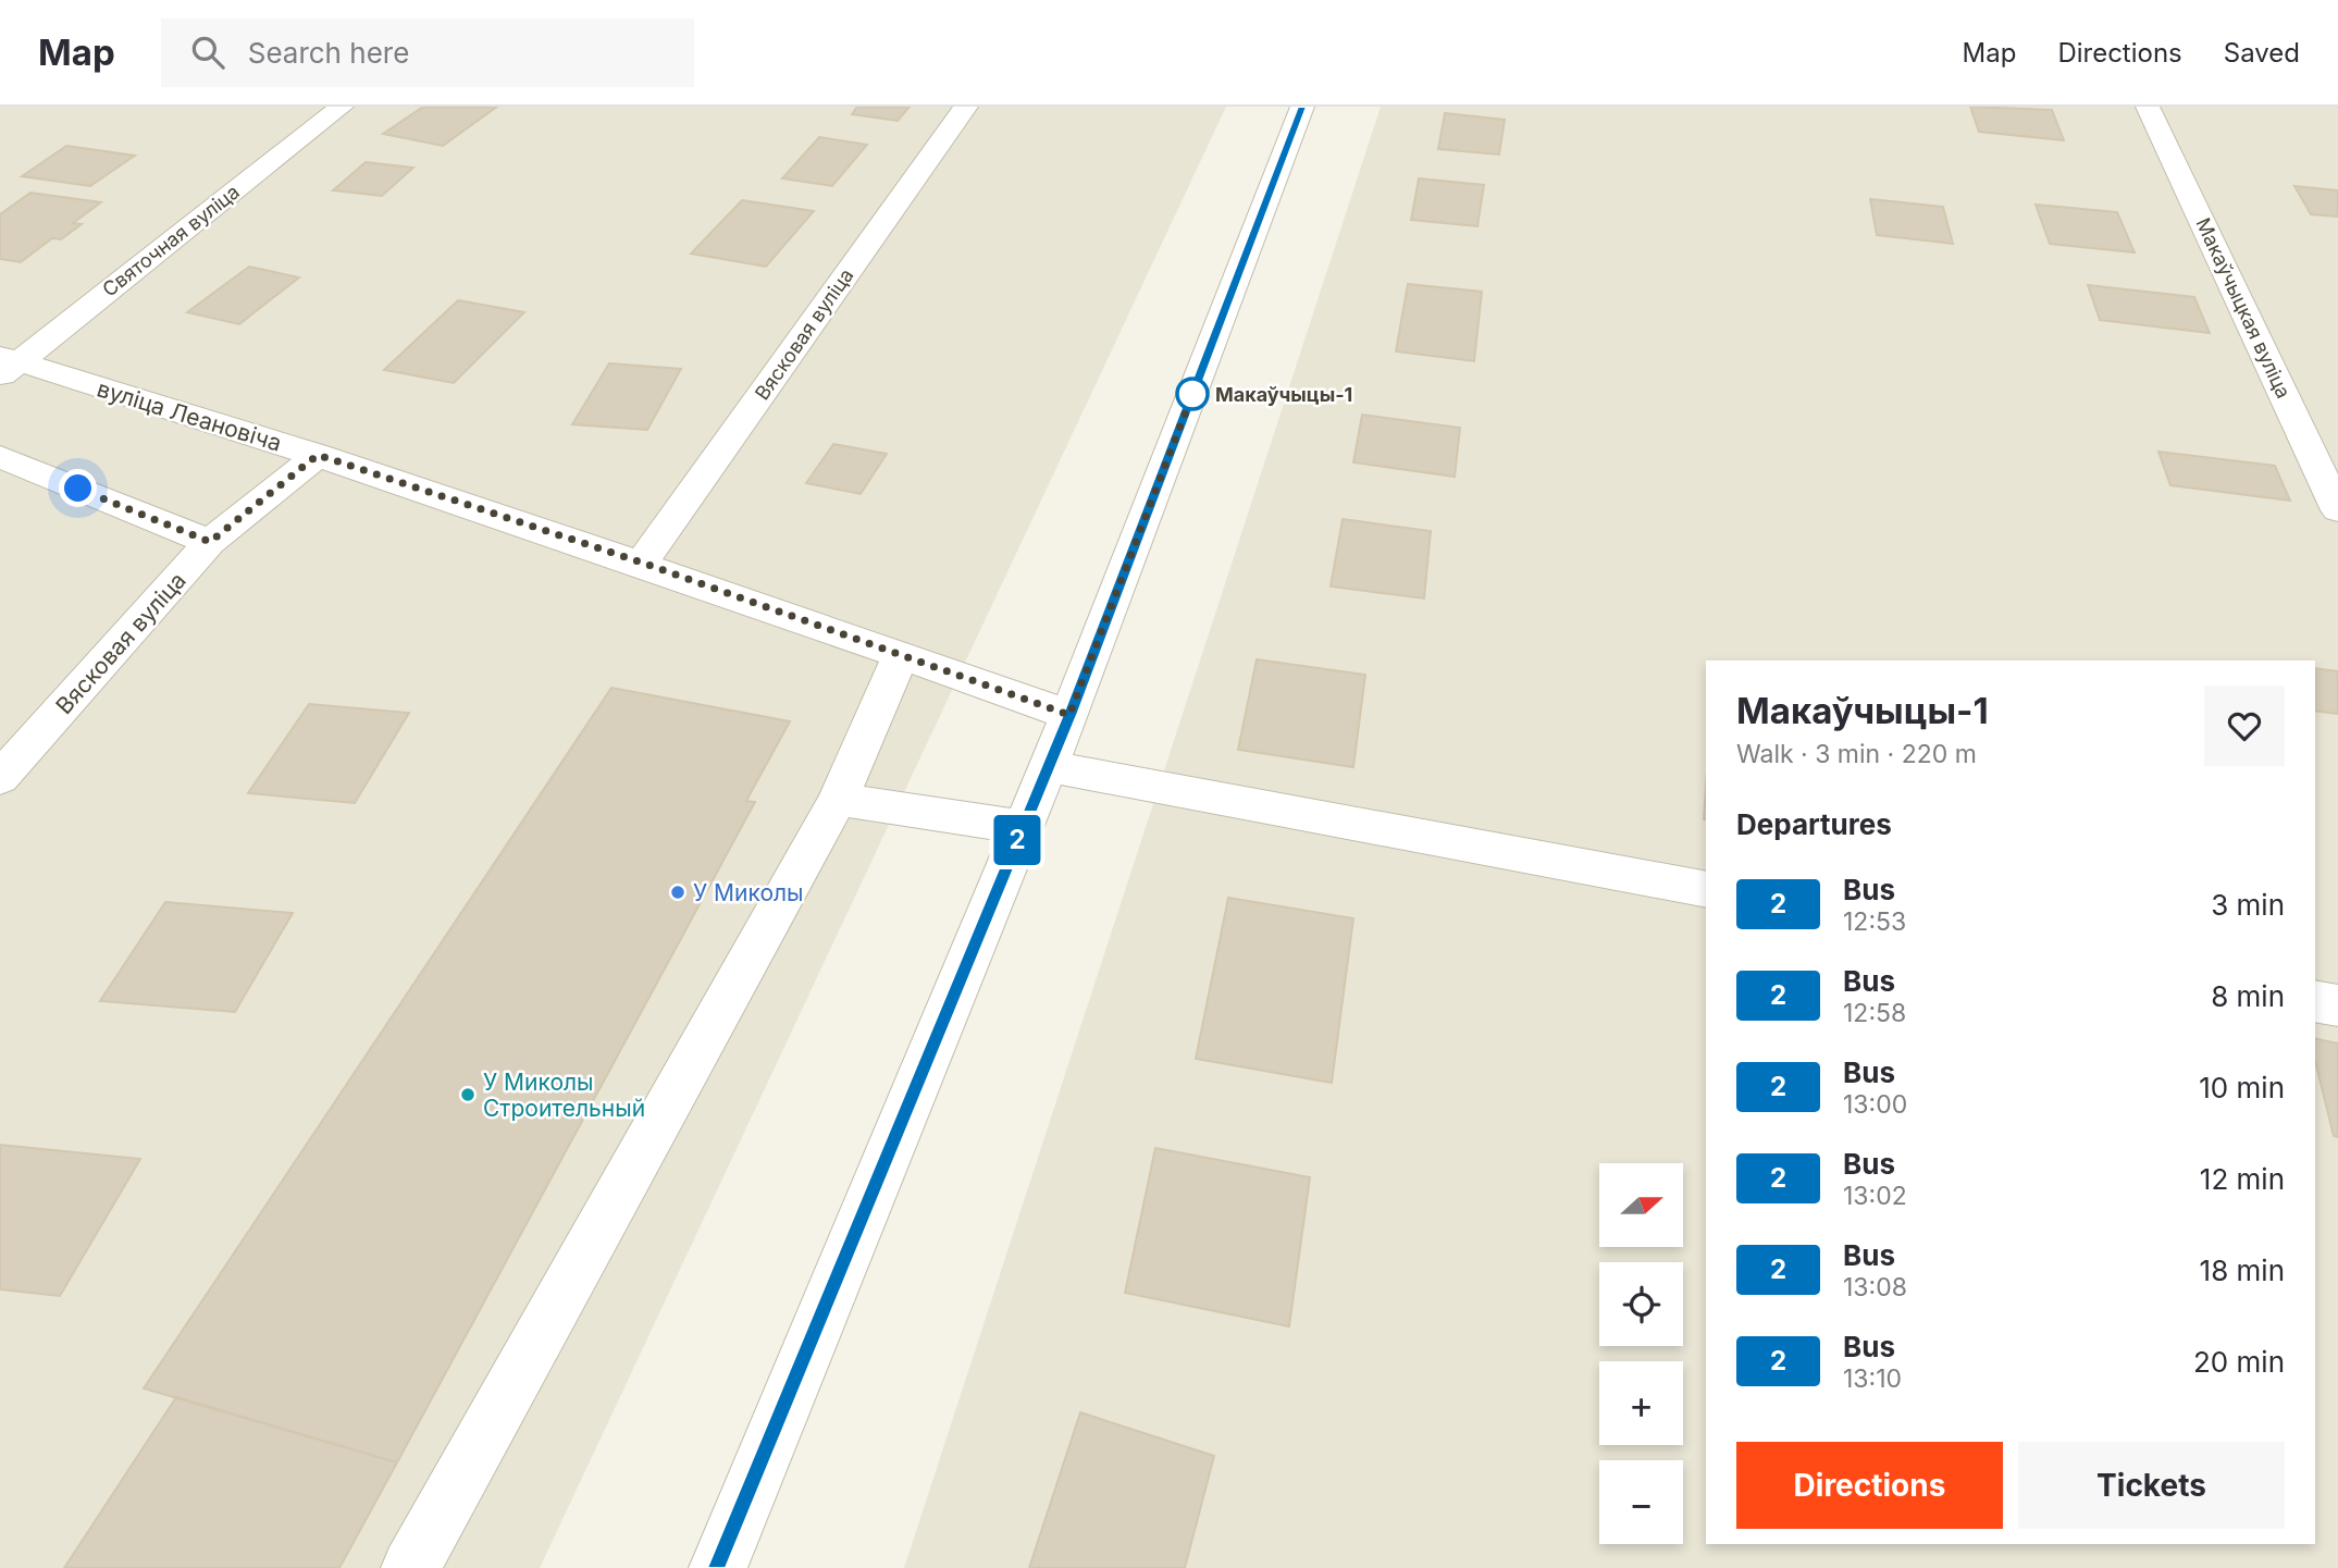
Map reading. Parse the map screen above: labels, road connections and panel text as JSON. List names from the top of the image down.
{
  "streets": {
    "street": [
      "Святочная вуліца",
      "Макаўчыцкая вуліца",
      "Вясковая вуліца",
      "вуліца Леановіча"
    ]
  },
  "crossings": [
    ["Святочная вуліца", "вуліца Леановіча"],
    ["Вясковая вуліца", "вуліца Леановіча"]
  ],
  "places": ["Макаўчыцы-1", "У Миколы", "У Миколы Строительный"],
  "lines": ["bus line 2"],
  "north": "right",
  "page": {
    "header": "Map",
    "search": "Search here",
    "nav": ["Map", "Directions", "Saved"],
    "on_map": "2",
    "heading": [
      ["Макаўчыцы-1", "Walk · 3 min · 220 m"],
      "Departures"
    ],
    "list": [
      {
        "mark": "2",
        "name": "Bus",
        "note": "12:53",
        "value": "3 min"
      },
      {
        "mark": "2",
        "name": "Bus",
        "note": "12:58",
        "value": "8 min"
      },
      {
        "mark": "2",
        "name": "Bus",
        "note": "13:00",
        "value": "10 min"
      },
      {
        "mark": "2",
        "name": "Bus",
        "note": "13:02",
        "value": "12 min"
      },
      {
        "mark": "2",
        "name": "Bus",
        "note": "13:08",
        "value": "18 min"
      },
      {
        "mark": "2",
        "name": "Bus",
        "note": "13:10",
        "value": "20 min"
      }
    ],
    "map_buttons": ["+", "−"],
    "buttons": ["Directions", "Tickets"]
  }
}
